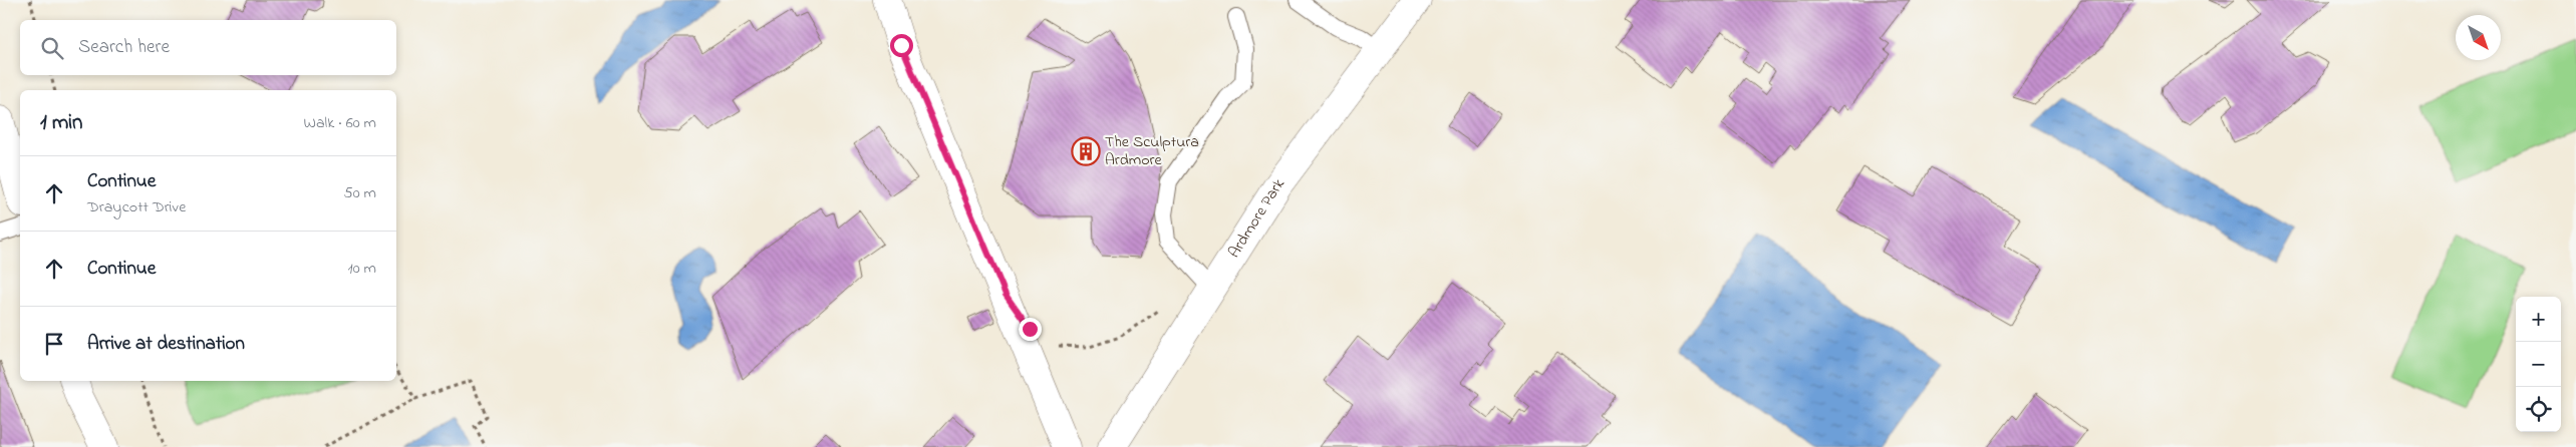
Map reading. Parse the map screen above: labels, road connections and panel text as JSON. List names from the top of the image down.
{
  "streets": {
    "street": ["Ardmore Park"]
  },
  "places": {
    "building": ["The Sculptura Ardmore"]
  },
  "north": "bottom right",
  "page": {
    "search": "Search here",
    "heading": ["1 min", "Walk · 60 m"],
    "list": [
      ["Continue", "Draycott Drive", "50 m"],
      ["Continue", "10 m"],
      "Arrive at destination"
    ],
    "map_buttons": ["+", "−"]
  }
}
